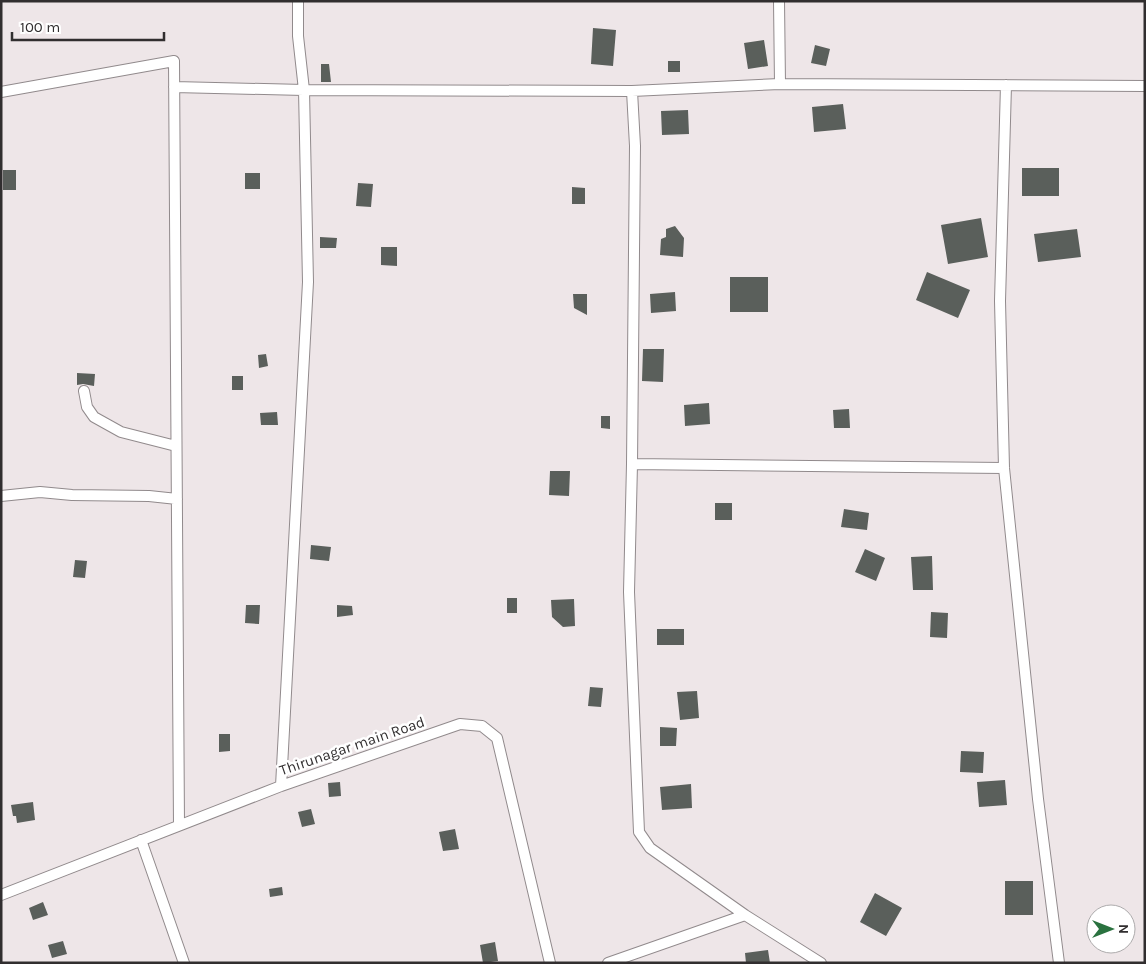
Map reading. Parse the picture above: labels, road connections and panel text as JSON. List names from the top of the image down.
{
  "streets": {
    "street": ["Thirunagar main Road"]
  },
  "scale_bar": "100 m",
  "north": "right"
}
